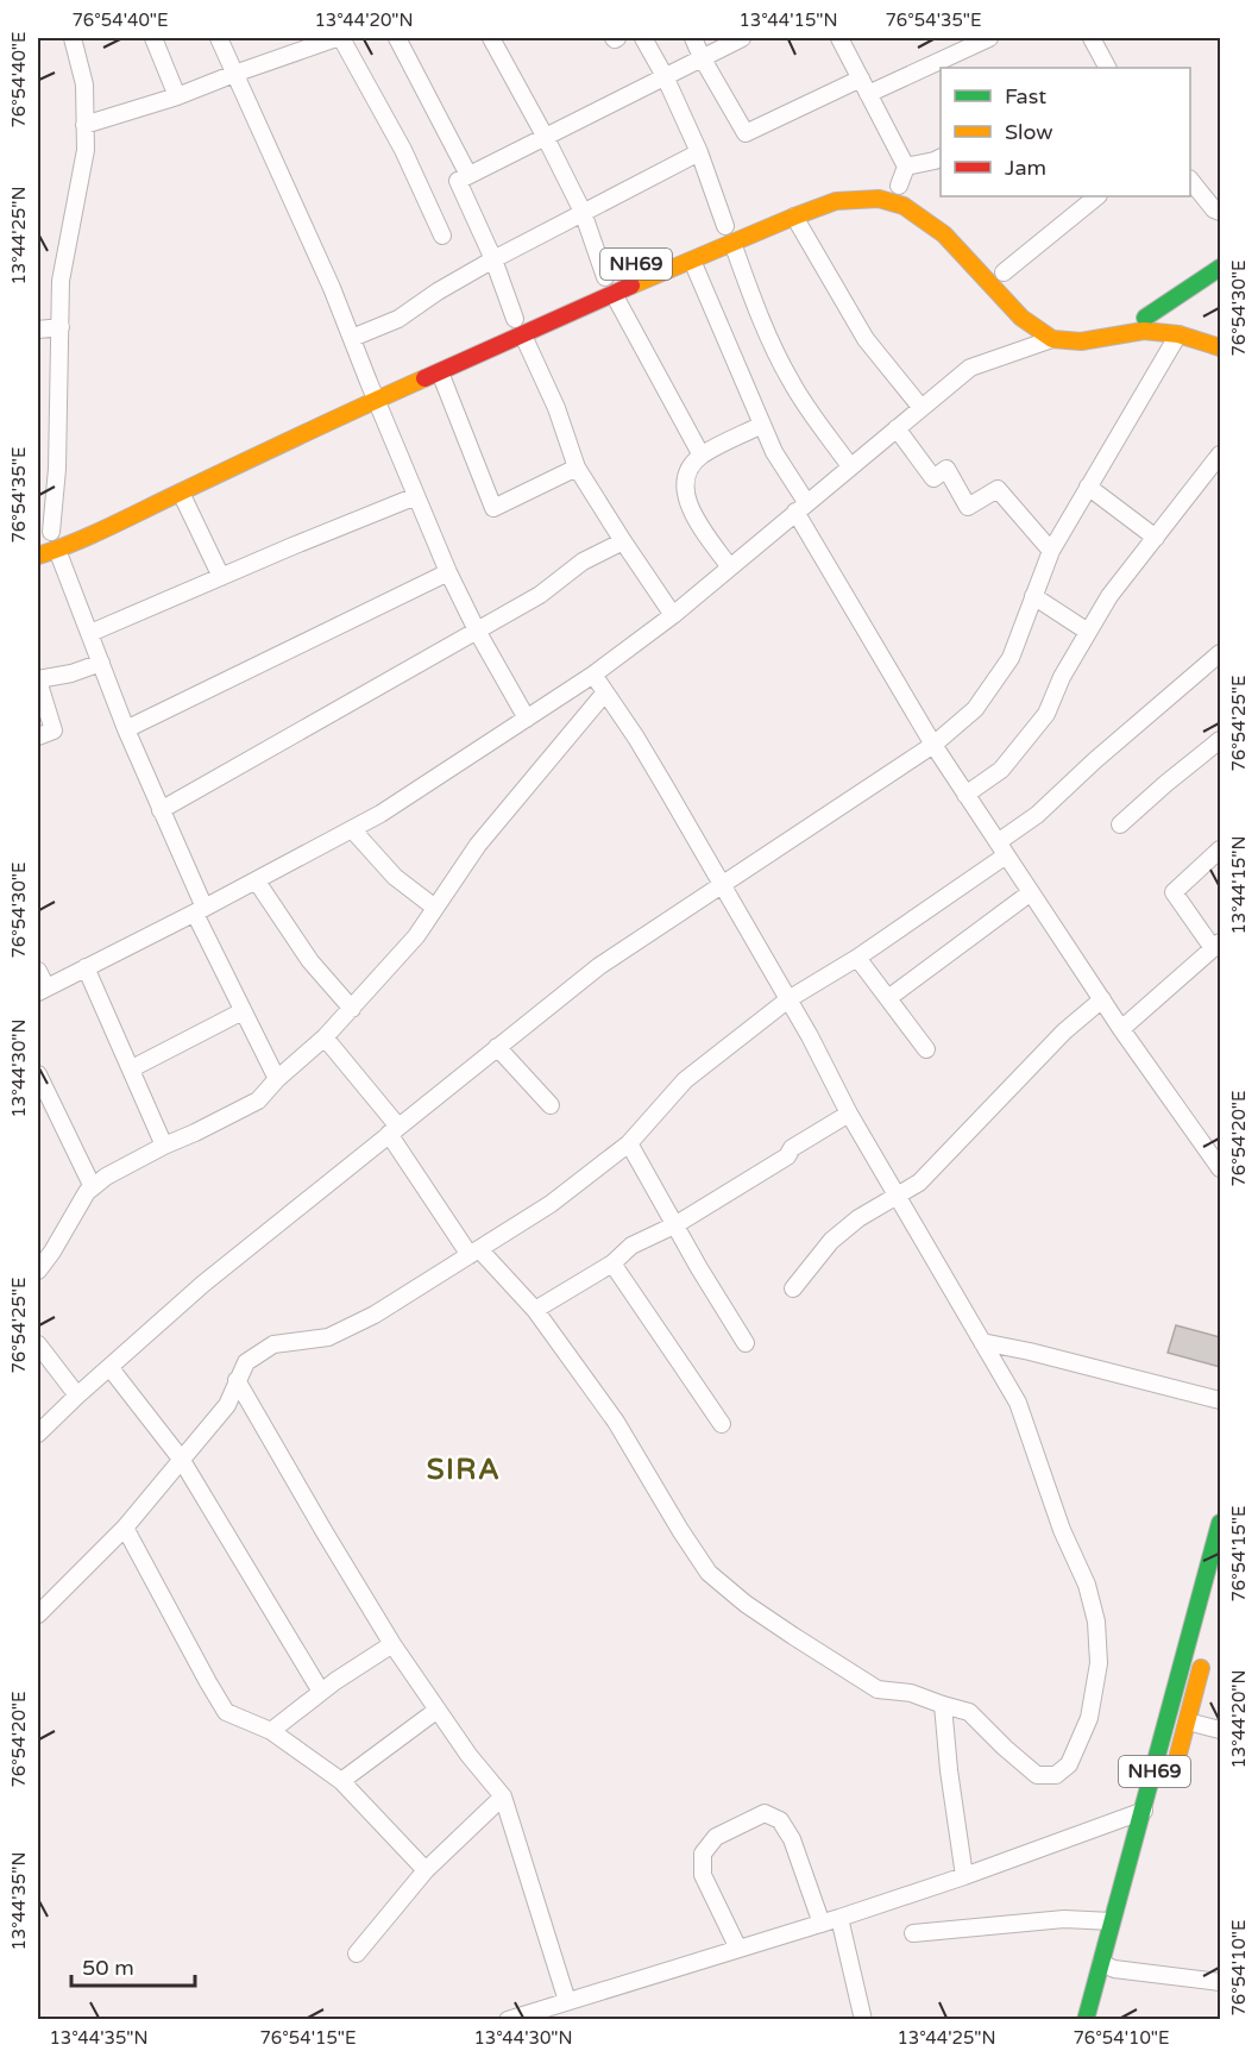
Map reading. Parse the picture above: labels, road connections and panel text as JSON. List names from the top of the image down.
{
  "streets": {
    "main road": ["NH69"]
  },
  "districts": ["SIRA"],
  "legend": ["Fast", "Slow", "Jam"],
  "scale_bar": "50 m",
  "coordinates": [
    "76°54'40\"E",
    "13°44'20\"N",
    "13°44'15\"N",
    "76°54'35\"E",
    "13°44'25\"N",
    "76°54'30\"E",
    "76°54'25\"E",
    "13°44'30\"N",
    "76°54'20\"E",
    "76°54'15\"E",
    "13°44'35\"N",
    "76°54'10\"E"
  ]
}
